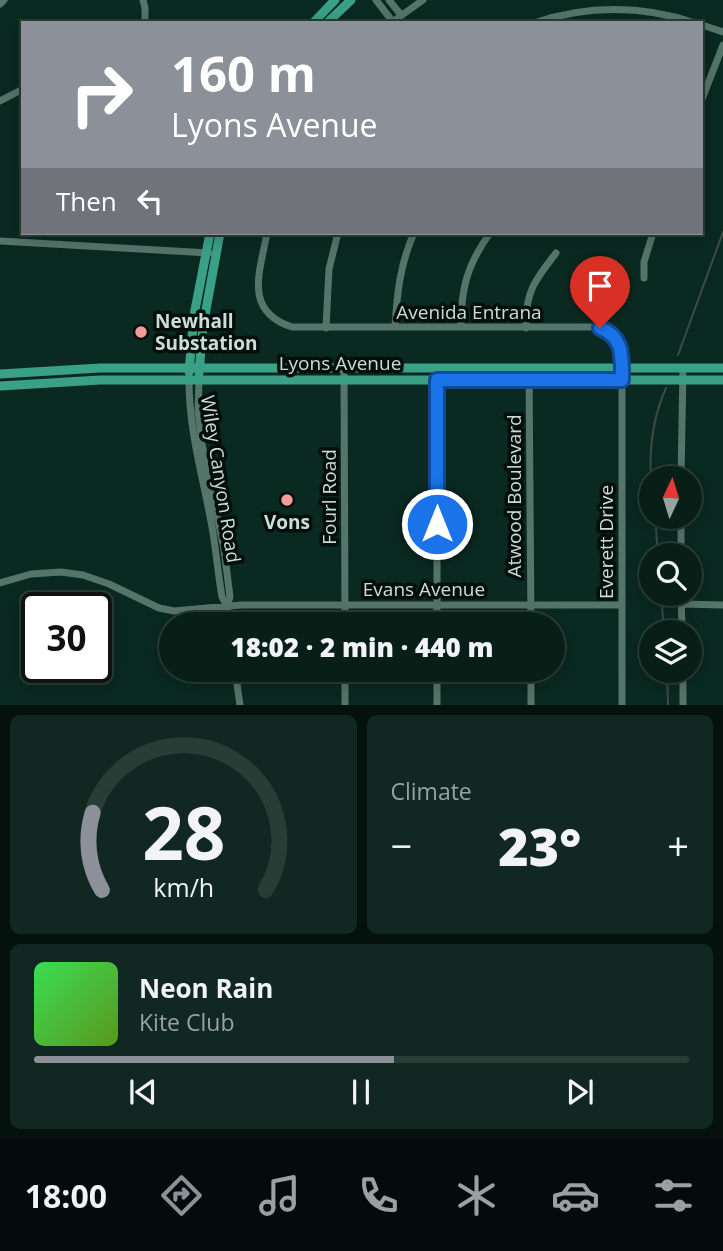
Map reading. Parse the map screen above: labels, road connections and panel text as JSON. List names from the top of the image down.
{
  "streets": {
    "main road": ["Lyons Avenue", "Wiley Canyon Road"],
    "street": [
      "Avenida Entrana",
      "Atwood Boulevard",
      "Fourl Road",
      "Everett Drive",
      "Evans Avenue"
    ]
  },
  "crossings": [
    ["Avenida Entrana", "Lyons Avenue"],
    ["Avenida Entrana", "Everett Drive"],
    ["Lyons Avenue", "Wiley Canyon Road"],
    ["Lyons Avenue", "Atwood Boulevard"],
    ["Lyons Avenue", "Fourl Road"],
    ["Lyons Avenue", "Everett Drive"],
    ["Wiley Canyon Road", "Evans Avenue"],
    ["Atwood Boulevard", "Evans Avenue"],
    ["Fourl Road", "Evans Avenue"],
    ["Everett Drive", "Evans Avenue"]
  ],
  "places": ["Newhall Substation", "Vons"],
  "north": "top",
  "page": {
    "turn": ["160 m", "Lyons Avenue"],
    "then": "Then",
    "limit": "30",
    "trip": "18:02 · 2 min · 440 m",
    "tile": "Climate",
    "heat": ["−", "23°", "+"],
    "song": ["Neon Rain", "Kite Club"],
    "tabs": "18:00",
    "gauge": ["28", "km/h"]
  }
}
